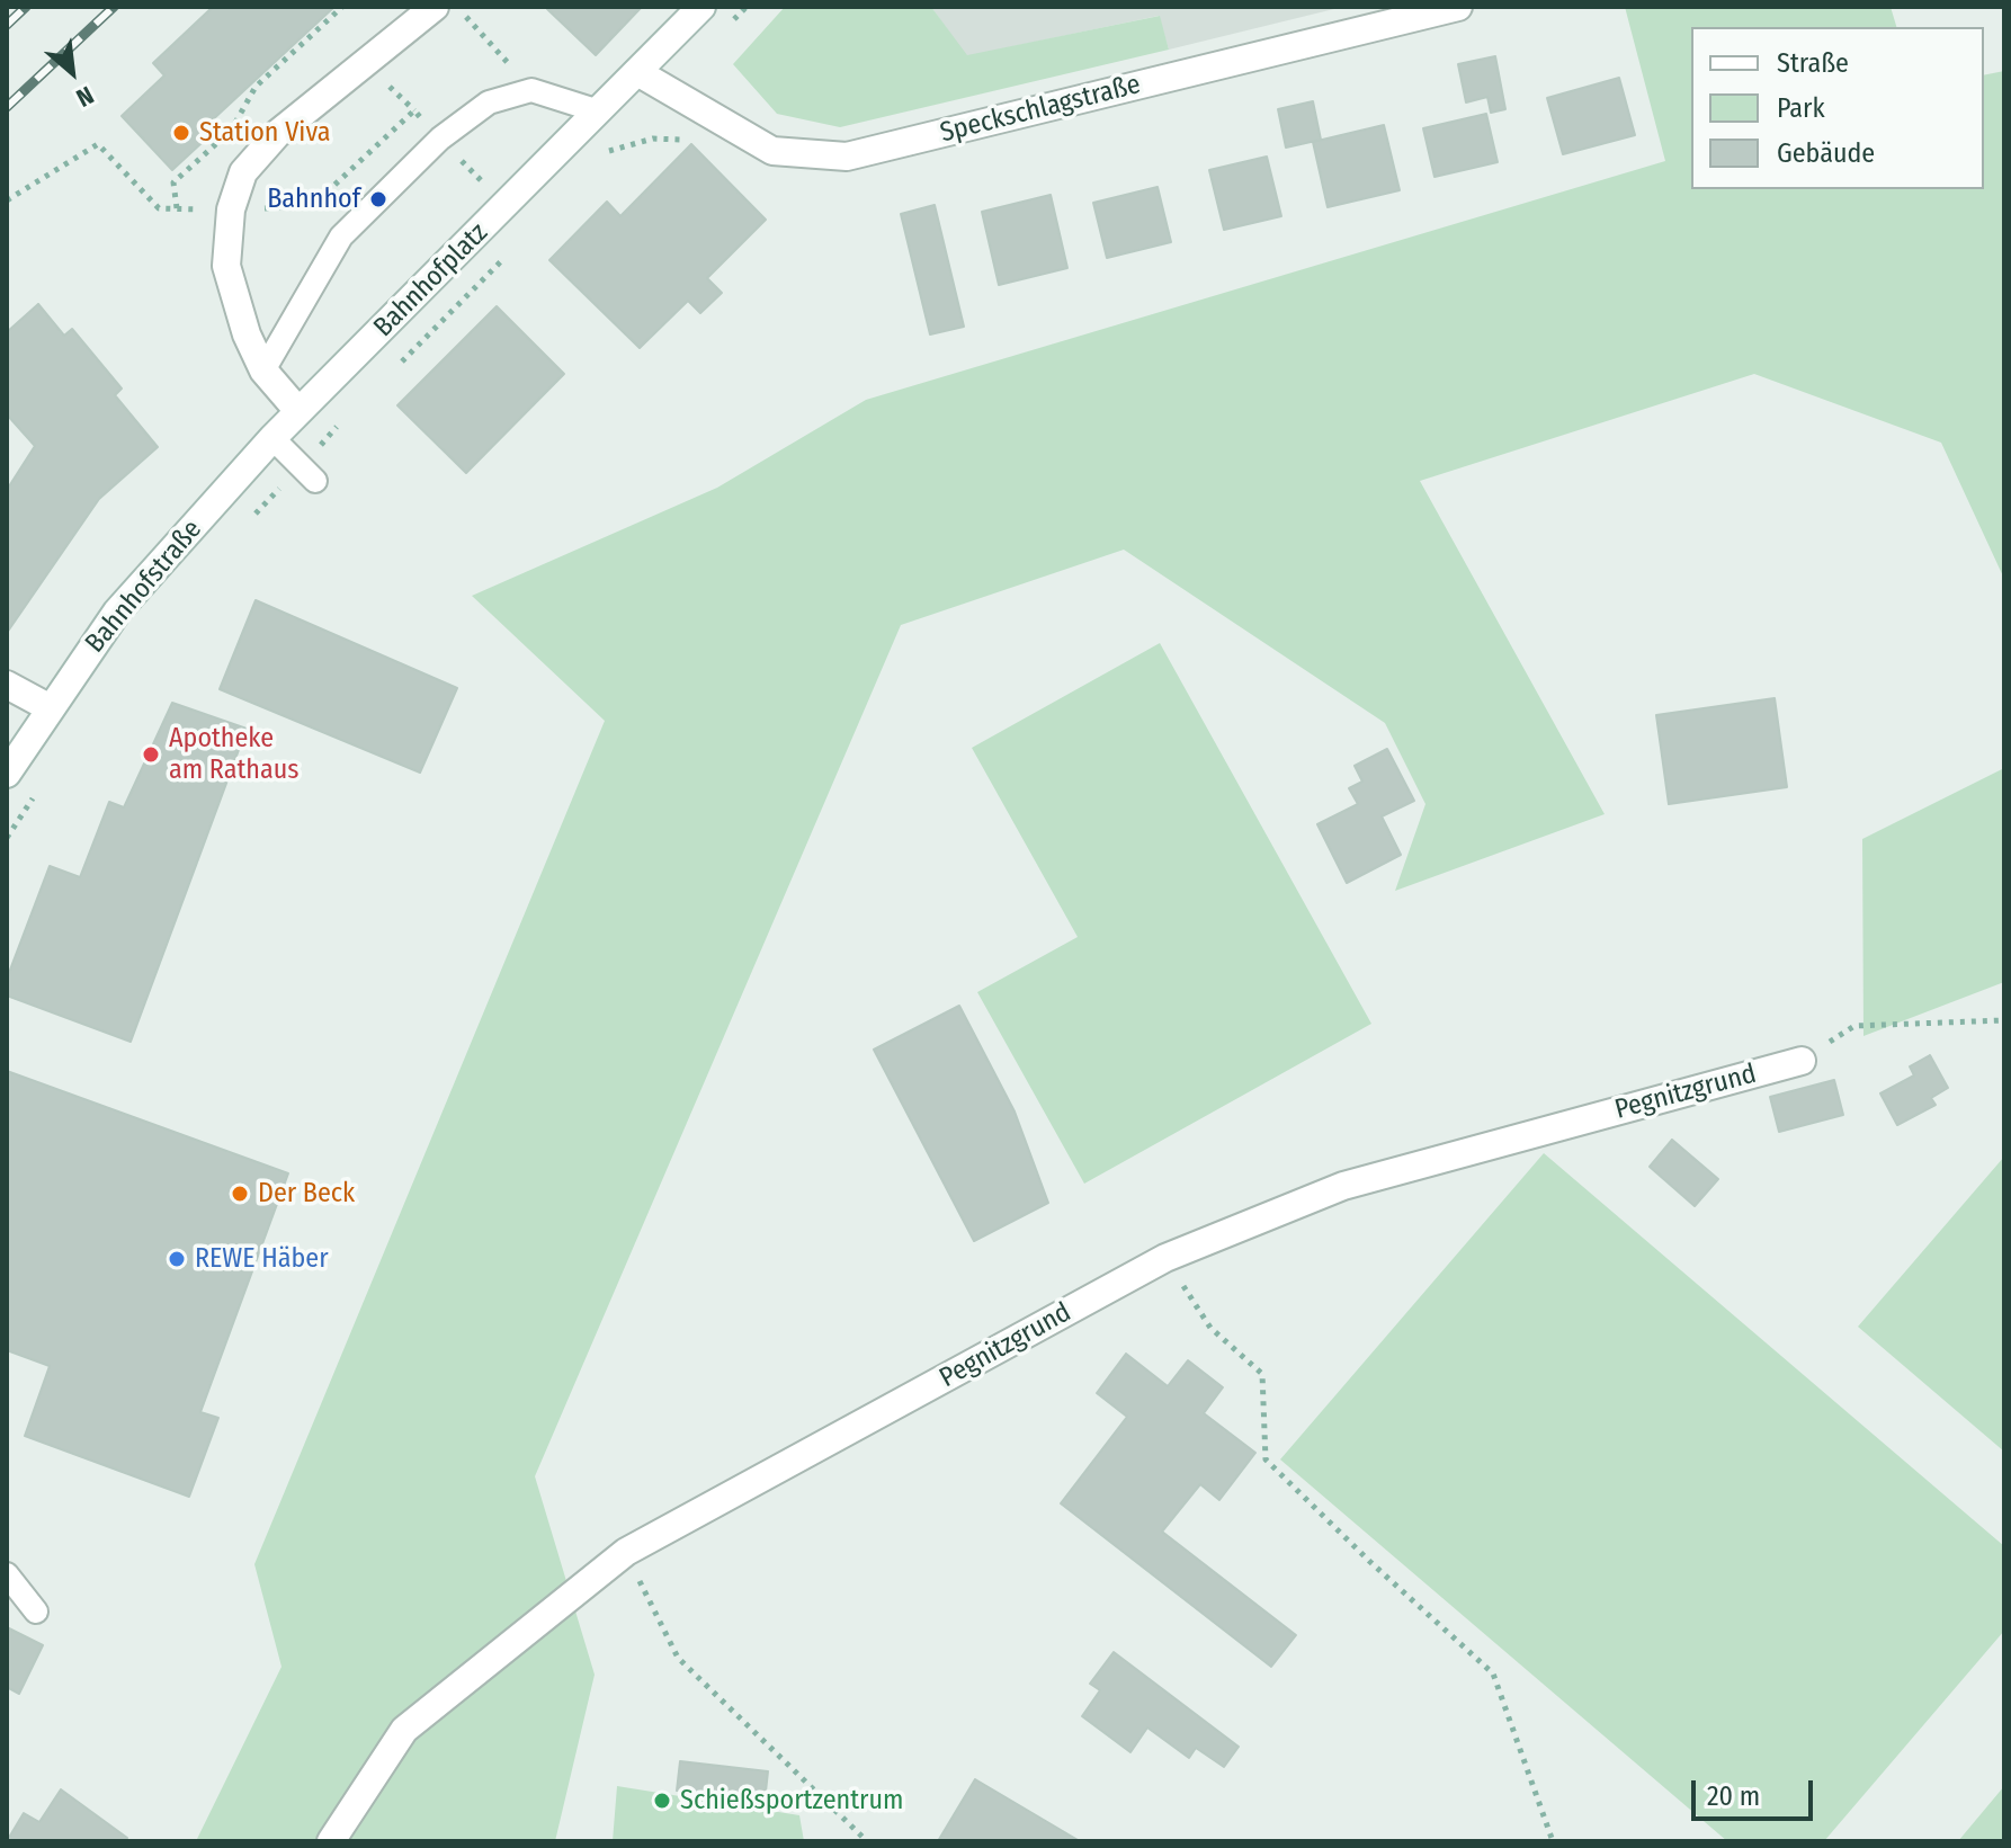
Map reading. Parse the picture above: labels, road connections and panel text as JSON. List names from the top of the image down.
{
  "streets": {
    "street": [
      "Speckschlagstraße",
      "Bahnhofplatz",
      "Bahnhofstraße",
      "Pegnitzgrund"
    ]
  },
  "crossings": [
    ["Speckschlagstraße", "Bahnhofplatz"],
    ["Bahnhofplatz", "Bahnhofstraße"]
  ],
  "places": [
    "Station Viva",
    "Bahnhof",
    "Apotheke am Rathaus",
    "Der Beck",
    "REWE Häber",
    "Schießsportzentrum"
  ],
  "legend": ["Straße", "Park", "Gebäude"],
  "scale_bar": "20 m",
  "north": "bottom right"
}
